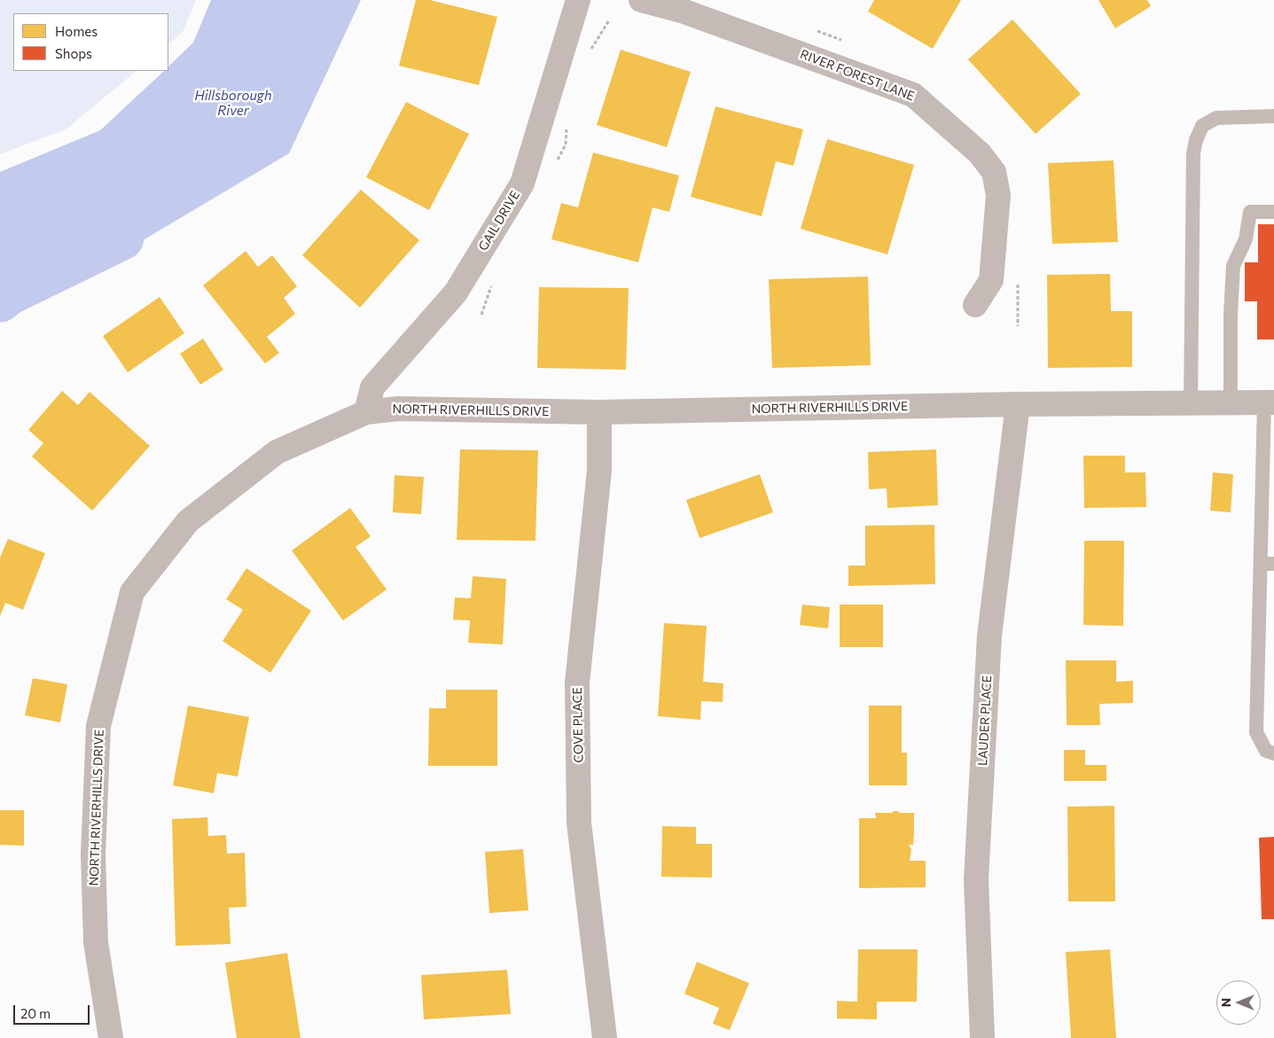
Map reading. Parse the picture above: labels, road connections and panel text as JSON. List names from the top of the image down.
{
  "streets": {
    "street": [
      "RIVER FOREST LANE",
      "GAIL DRIVE",
      "NORTH RIVERHILLS DRIVE",
      "LAUDER PLACE",
      "COVE PLACE"
    ]
  },
  "crossings": [
    ["GAIL DRIVE", "NORTH RIVERHILLS DRIVE"],
    ["NORTH RIVERHILLS DRIVE", "LAUDER PLACE"],
    ["NORTH RIVERHILLS DRIVE", "COVE PLACE"]
  ],
  "water": ["Hillsborough River"],
  "legend": ["Homes", "Shops"],
  "scale_bar": "20 m",
  "north": "left"
}
